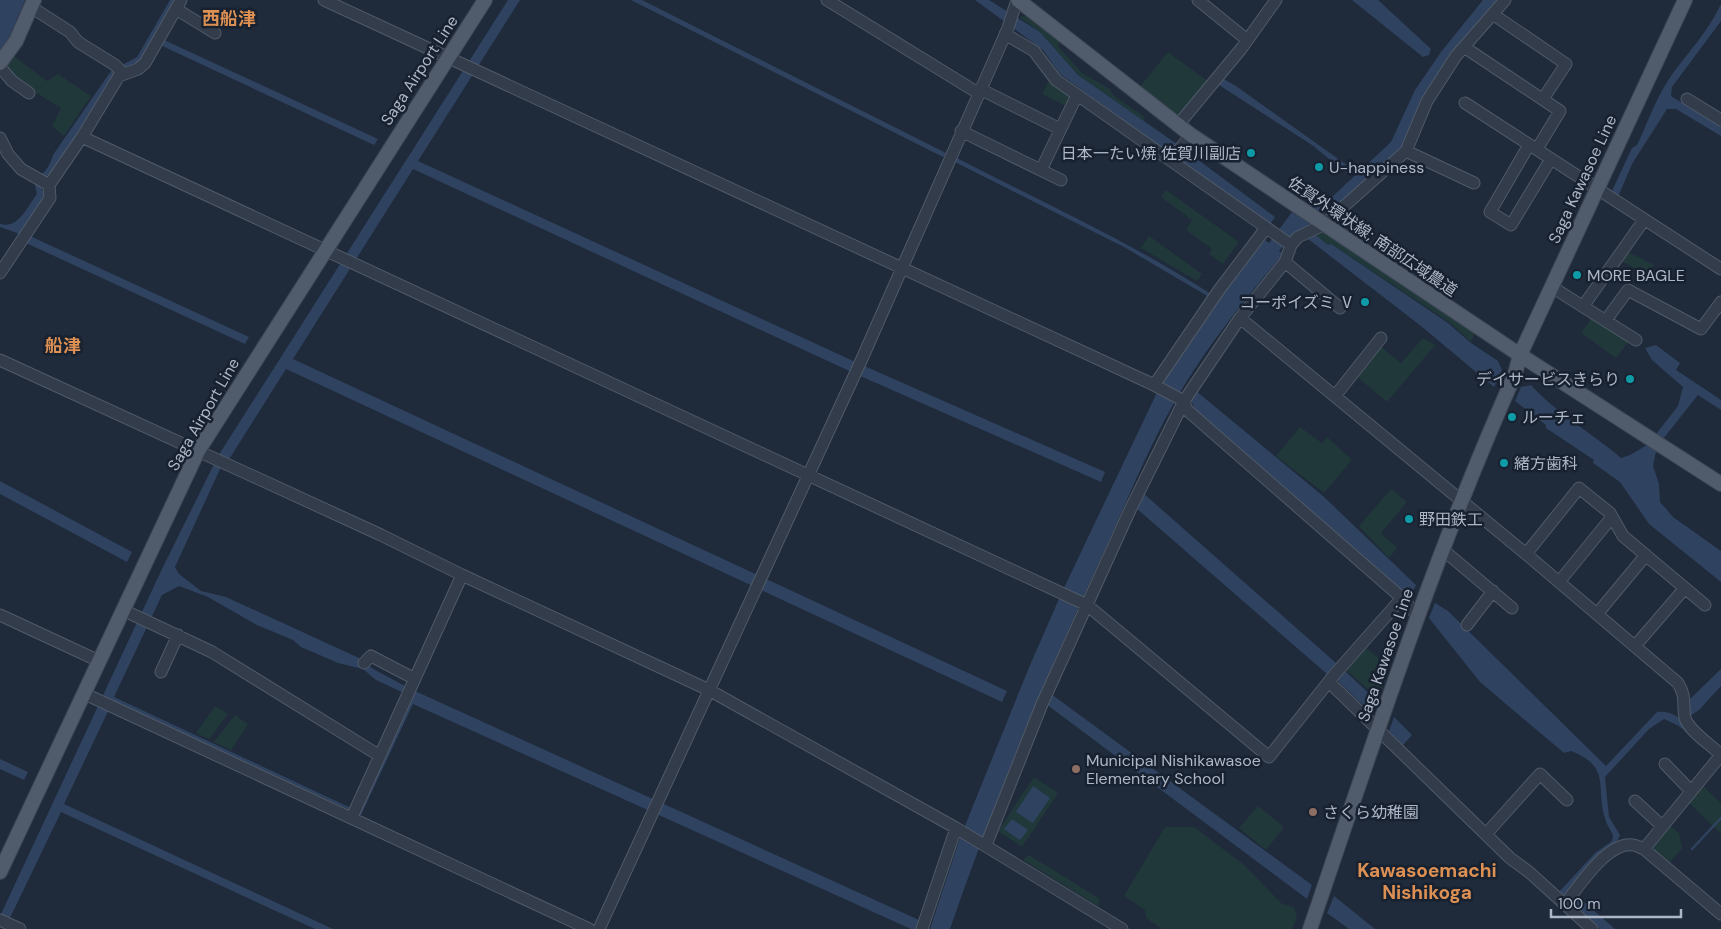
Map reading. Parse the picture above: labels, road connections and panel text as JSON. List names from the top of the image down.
{
  "streets": {
    "main road": ["Saga Airport Line", "Saga Kawasoe Line", "佐賀外環状線; 南部広域農道"]
  },
  "crossings": [
    ["Saga Kawasoe Line", "佐賀外環状線; 南部広域農道"]
  ],
  "districts": ["西船津", "船津", "Kawasoemachi Nishikoga"],
  "places": [
    "日本一たい焼 佐賀川副店",
    "U-happiness",
    "MORE BAGLE",
    "コーポイズミ Ⅴ",
    "デイサービスきらり",
    "ルーチェ",
    "緒方歯科",
    "野田鉄工",
    "Municipal Nishikawasoe Elementary School",
    "さくら幼稚園"
  ],
  "scale_bar": "100 m"
}
